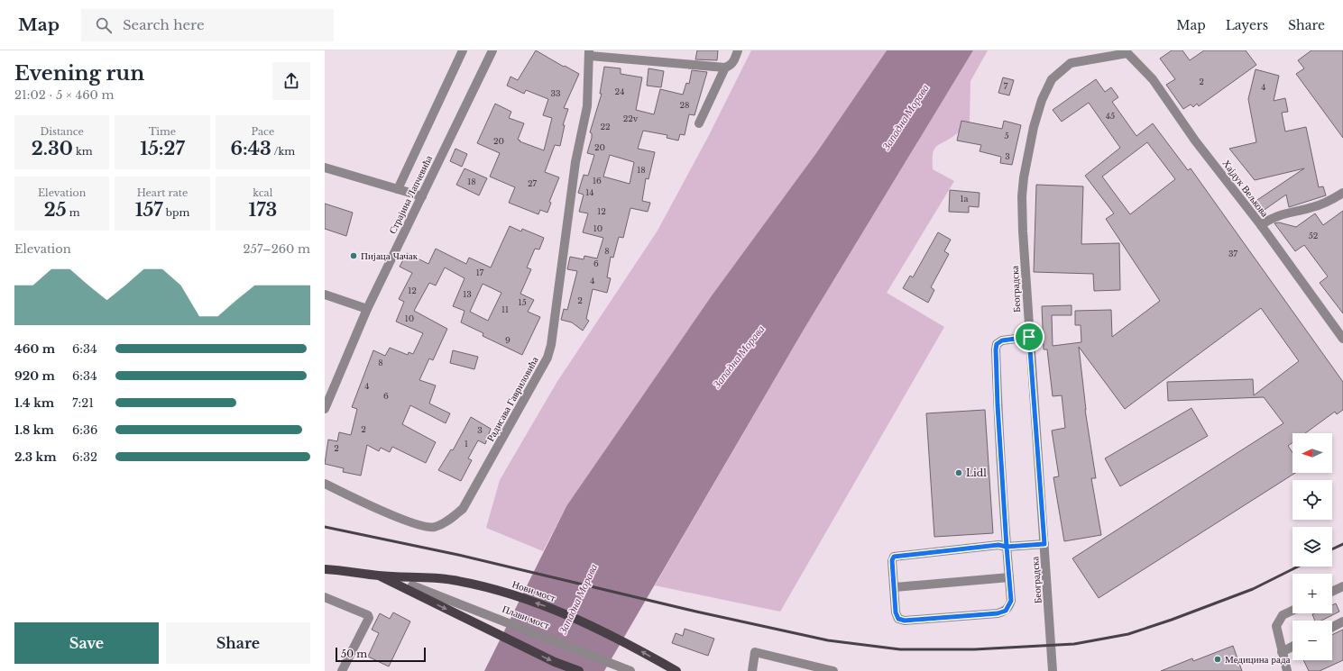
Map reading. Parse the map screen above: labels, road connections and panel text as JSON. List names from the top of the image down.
{
  "streets": {
    "main road": ["Нови мост"],
    "street": [
      "Хајдук Вељкова",
      "Страјина Лапчевића",
      "Београдска",
      "Радисава Гавриловића",
      "Плави мост"
    ]
  },
  "crossings": [
    ["Хајдук Вељкова", "Београдска"],
    ["Нови мост", "Плави мост"]
  ],
  "water": ["Западна Морава"],
  "places": ["Пијаца Чачак", "Lidl", "Медицина рада"],
  "house_numbers": [
    "2",
    "7",
    "4",
    "24",
    "33",
    "28",
    "45",
    "22v",
    "22",
    "5",
    "20",
    "20",
    "3",
    "18",
    "16",
    "18",
    "27",
    "14",
    "1a",
    "12",
    "10",
    "52",
    "8",
    "37",
    "6",
    "17",
    "4",
    "12",
    "13",
    "2",
    "15",
    "11",
    "10",
    "9",
    "8",
    "4",
    "6",
    "2",
    "3",
    "1",
    "2"
  ],
  "scale_bar": "50 m",
  "north": "left",
  "page": {
    "header": "Map",
    "search": "Search here",
    "nav": ["Map", "Layers", "Share"],
    "heading": ["Evening run", "21:02 · 5 × 460 m"],
    "stats": [
      ["Distance", "2.30 km"],
      ["Time", "15:27"],
      ["Pace", "6:43 /km"],
      ["Elevation", "25 m"],
      ["Heart rate", "157 bpm"],
      ["kcal", "173"]
    ],
    "chart": ["Elevation", "257–260 m"],
    "list": [
      {
        "name": "460 m",
        "note": "6:34"
      },
      {
        "name": "920 m",
        "note": "6:34"
      },
      {
        "name": "1.4 km",
        "note": "7:21"
      },
      {
        "name": "1.8 km",
        "note": "6:36"
      },
      {
        "name": "2.3 km",
        "note": "6:32"
      }
    ],
    "map_buttons": ["+", "−"],
    "buttons": ["Save", "Share"],
    "scale": "50 m"
  }
}
